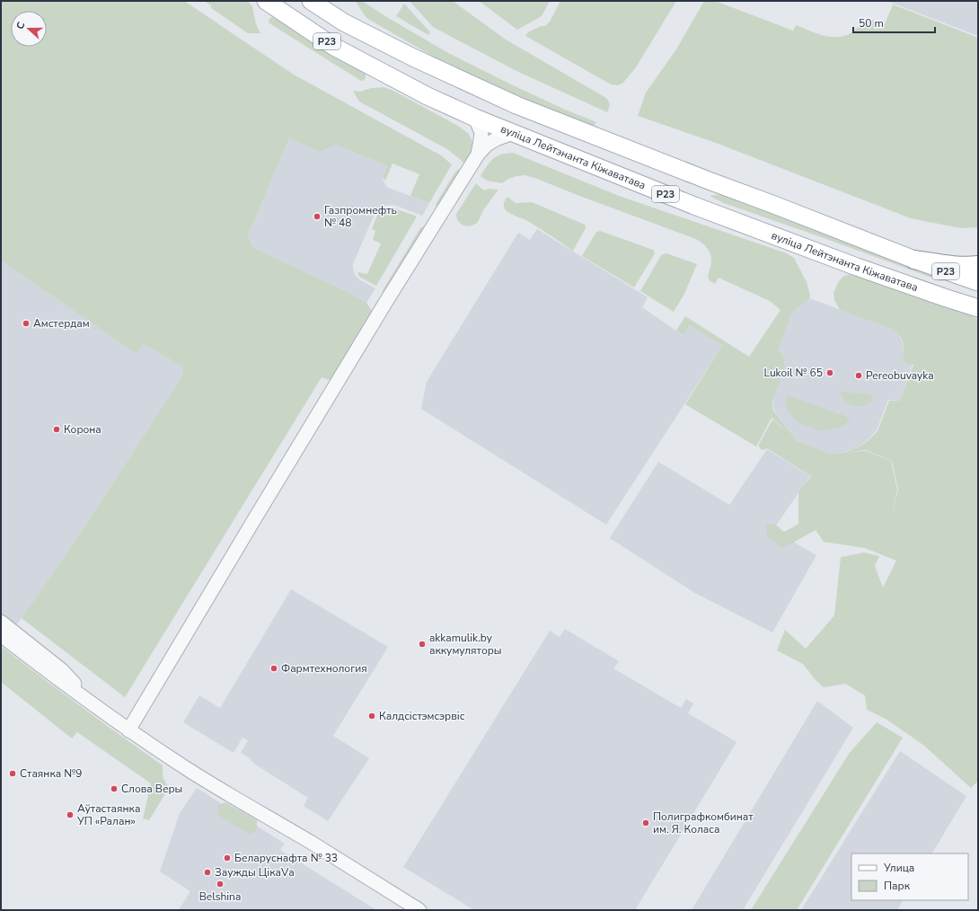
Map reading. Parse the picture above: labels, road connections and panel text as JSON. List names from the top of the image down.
{
  "streets": {
    "highway": ["Р23"],
    "main road": ["вуліца Лейтэнанта Кіжаватава"]
  },
  "crossings": [
    ["Р23", "вуліца Лейтэнанта Кіжаватава"]
  ],
  "places": [
    "Газпромнефть № 48",
    "Амстердам",
    "Lukoil № 65",
    "Pereobuvayka",
    "Корона",
    "akkamulik.by аккумуляторы",
    "Фармтехнология",
    "Калдсістэмсэрвіс",
    "Стаянка №9",
    "Слова Веры",
    "Аўтастаянка УП «Ралан»",
    "Полиграфкомбинат им. Я. Коласа",
    "Беларуснафта № 33",
    "Заужды ЦікаVа",
    "Belshina"
  ],
  "legend": ["Улица", "Парк"],
  "scale_bar": "50 m",
  "north": "left"
}
